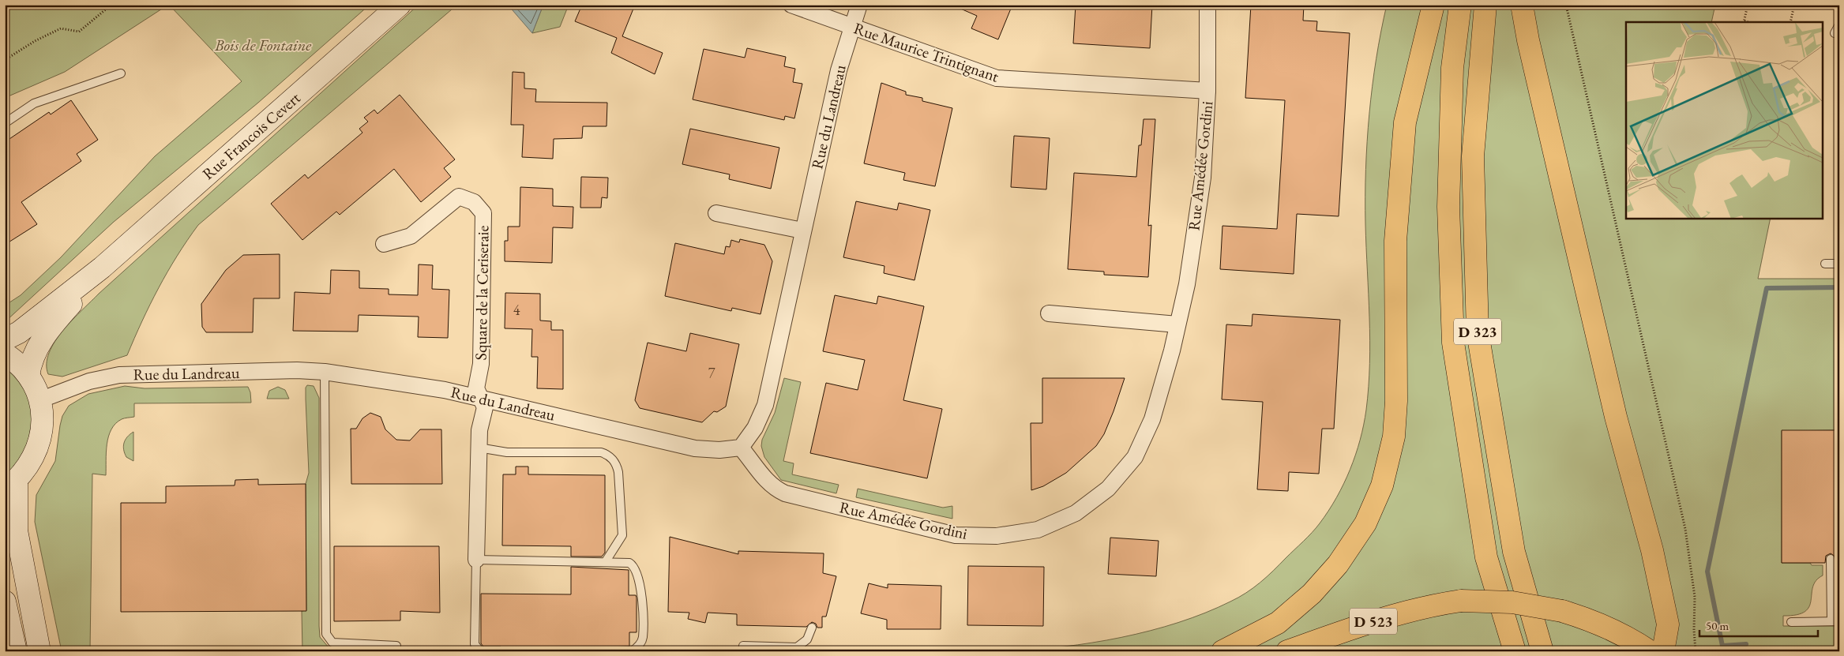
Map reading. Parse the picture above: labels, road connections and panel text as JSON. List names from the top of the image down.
{
  "streets": {
    "highway": ["D 323", "D 523"],
    "street": [
      "Rue Maurice Trintignant",
      "Rue du Landreau",
      "Rue Francois Cevert",
      "Rue Amédée Gordini",
      "Square de la Ceriseraie"
    ]
  },
  "crossings": [
    ["Rue Maurice Trintignant", "Rue du Landreau"],
    ["Rue Maurice Trintignant", "Rue Amédée Gordini"],
    ["Rue du Landreau", "Rue Amédée Gordini"],
    ["Rue du Landreau", "Square de la Ceriseraie"]
  ],
  "parks": ["Bois de Fontaine"],
  "house_numbers": ["4", "7"],
  "scale_bar": "50 m"
}
